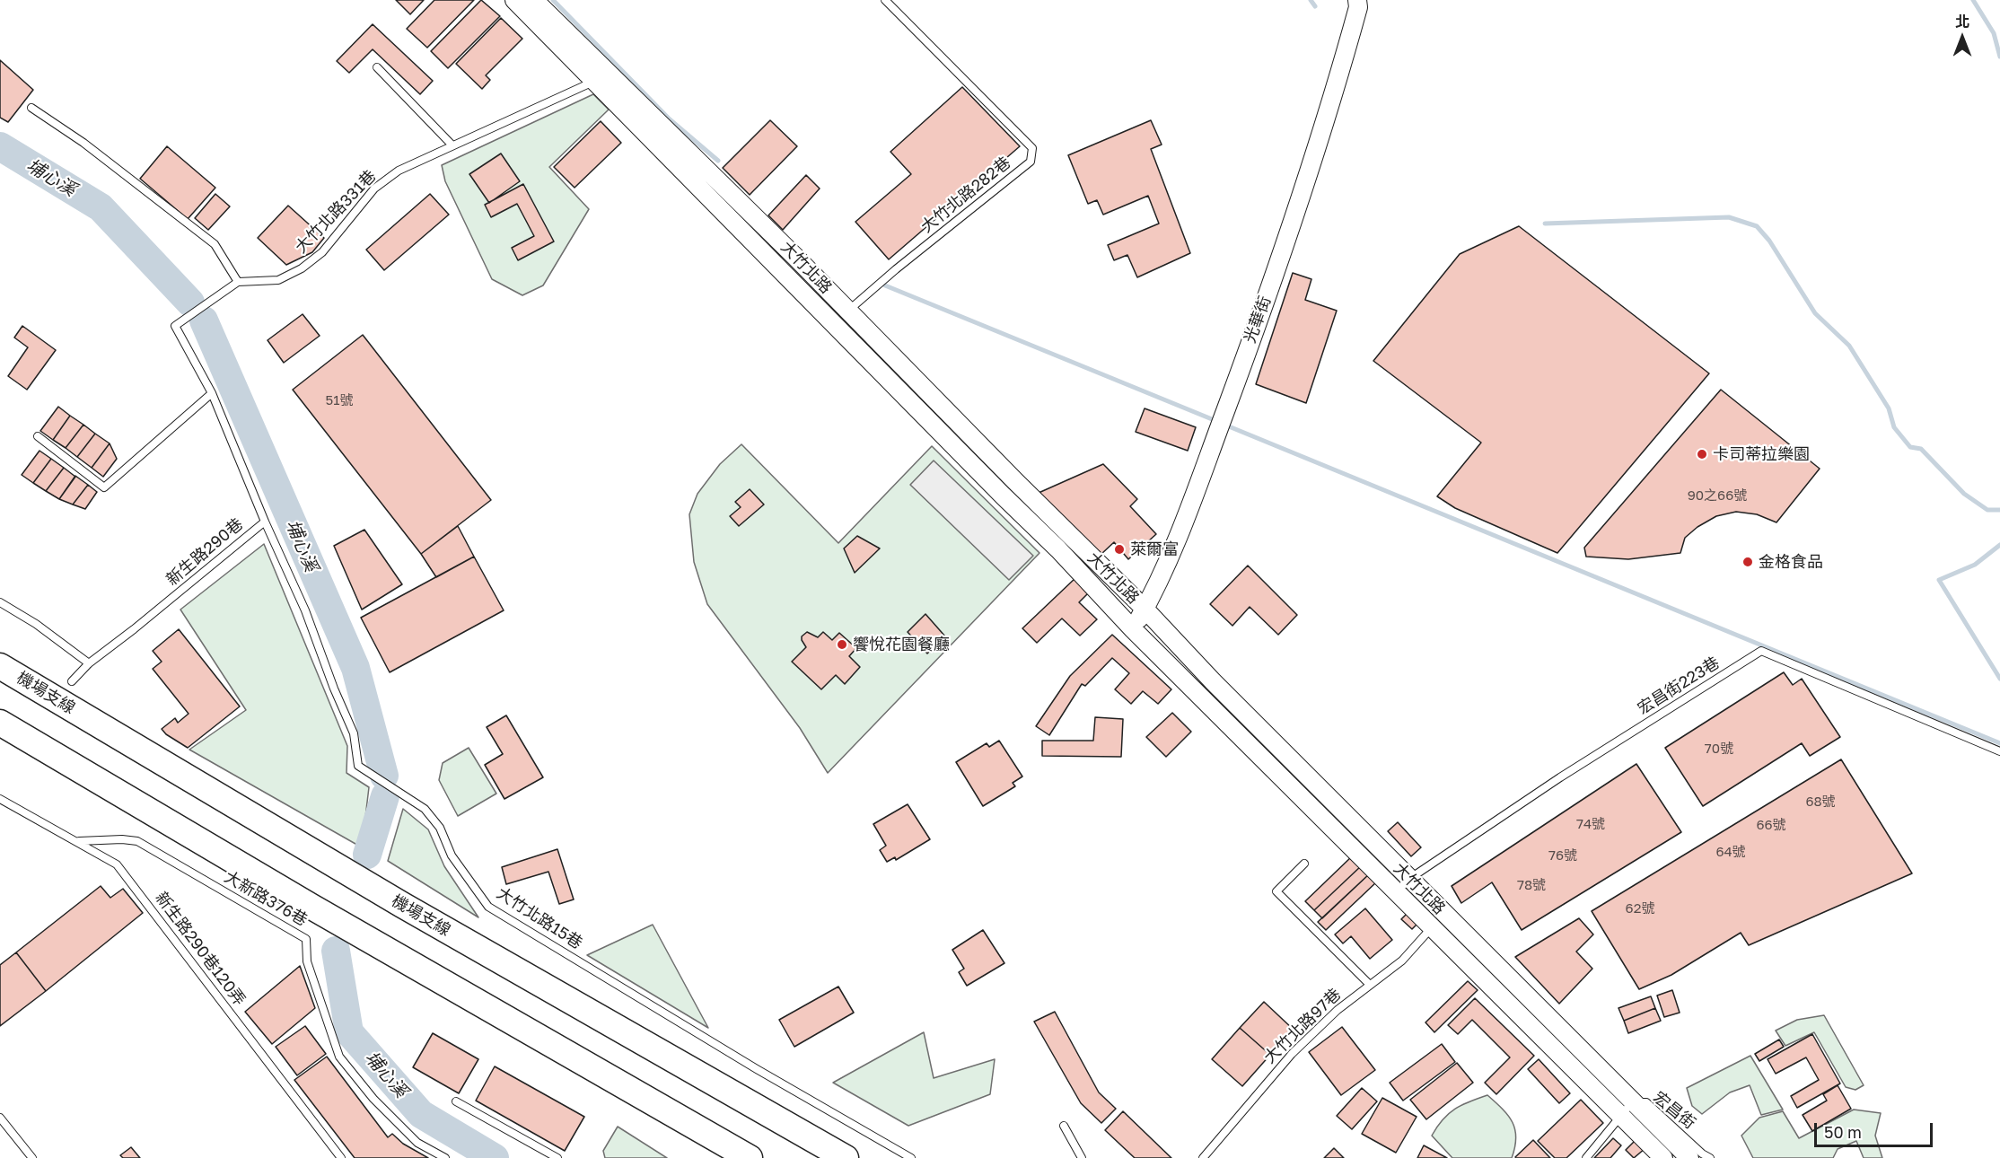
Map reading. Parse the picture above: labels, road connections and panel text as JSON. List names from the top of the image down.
{
  "streets": {
    "highway": ["機場支線"],
    "street": ["大竹北路", "光華街"],
    "lane": [
      "大竹北路282巷",
      "大竹北路331巷",
      "新生路290巷",
      "宏昌街223巷",
      "大新路376巷",
      "大竹北路15巷",
      "新生路290巷120弄",
      "大竹北路97巷",
      "宏昌街"
    ]
  },
  "crossings": [
    ["大竹北路282巷", "大竹北路"],
    ["大竹北路331巷", "大竹北路"],
    ["大竹北路331巷", "新生路290巷"],
    ["大竹北路", "光華街"],
    ["大竹北路", "宏昌街223巷"],
    ["大竹北路", "大竹北路97巷"],
    ["大竹北路", "宏昌街"],
    ["新生路290巷", "大竹北路15巷"],
    ["大新路376巷", "新生路290巷120弄"]
  ],
  "water": ["埔心溪"],
  "places": [
    "卡司蒂拉樂園",
    "萊爾富",
    "金格食品",
    "饗悅花園餐廳"
  ],
  "house_numbers": [
    "51號",
    "90之66號",
    "70號",
    "68號",
    "74號",
    "66號",
    "64號",
    "76號",
    "78號",
    "62號"
  ],
  "scale_bar": "50 m",
  "north": "top"
}
